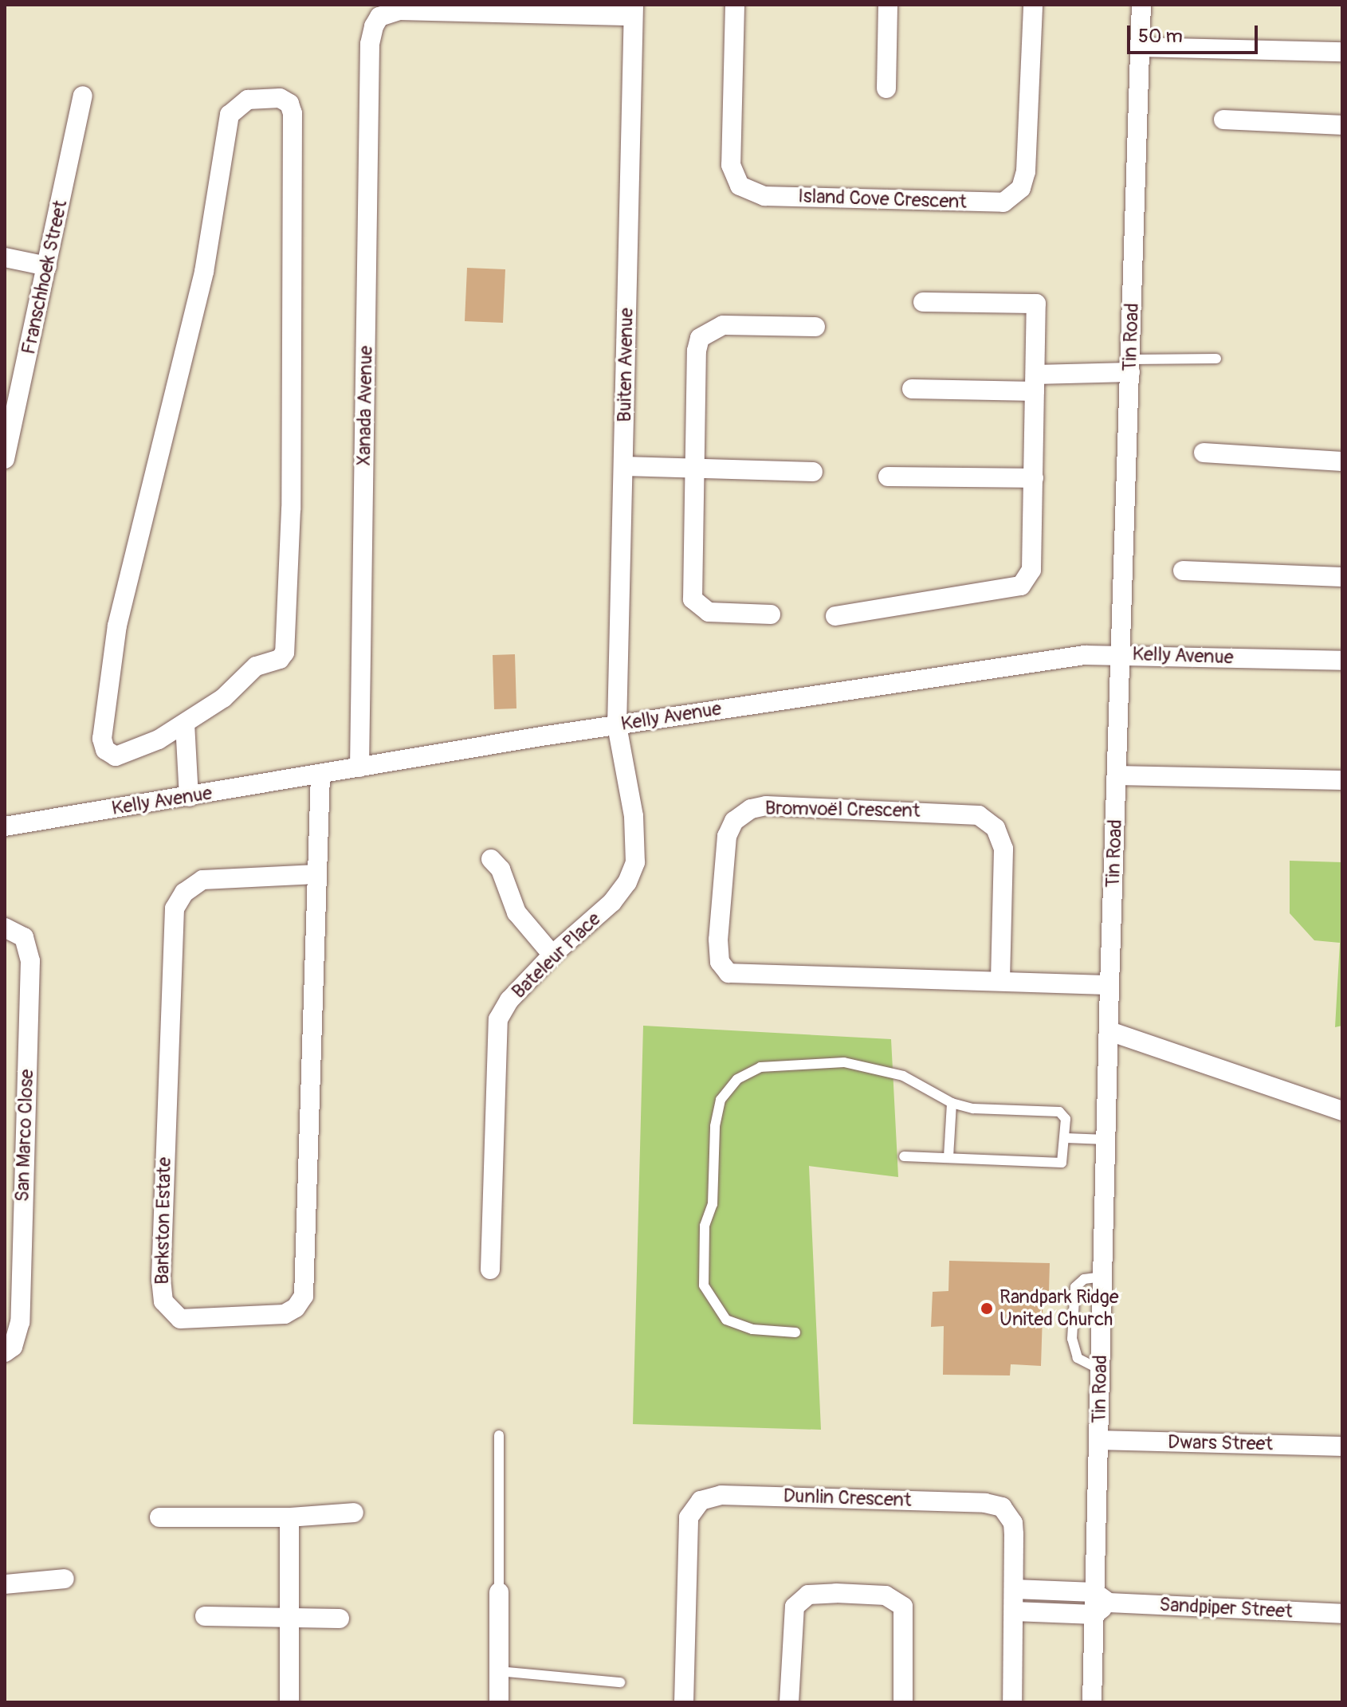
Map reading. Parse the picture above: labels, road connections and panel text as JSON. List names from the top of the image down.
{
  "streets": {
    "street": [
      "Island Cove Crescent",
      "Franschhoek Street",
      "Tin Road",
      "Buiten Avenue",
      "Xanada Avenue",
      "Kelly Avenue",
      "Bromvoël Crescent",
      "Bateleur Place",
      "San Marco Close",
      "Barkston Estate",
      "Dwars Street",
      "Dunlin Crescent",
      "Sandpiper Street"
    ]
  },
  "crossings": [
    ["Tin Road", "Kelly Avenue"],
    ["Tin Road", "Bromvoël Crescent"],
    ["Tin Road", "Dwars Street"],
    ["Tin Road", "Sandpiper Street"],
    ["Buiten Avenue", "Kelly Avenue"],
    ["Buiten Avenue", "Bateleur Place"],
    ["Xanada Avenue", "Kelly Avenue"],
    ["Kelly Avenue", "Bateleur Place"],
    ["Kelly Avenue", "Barkston Estate"]
  ],
  "places": ["Randpark Ridge United Church"],
  "scale_bar": "50 m"
}
